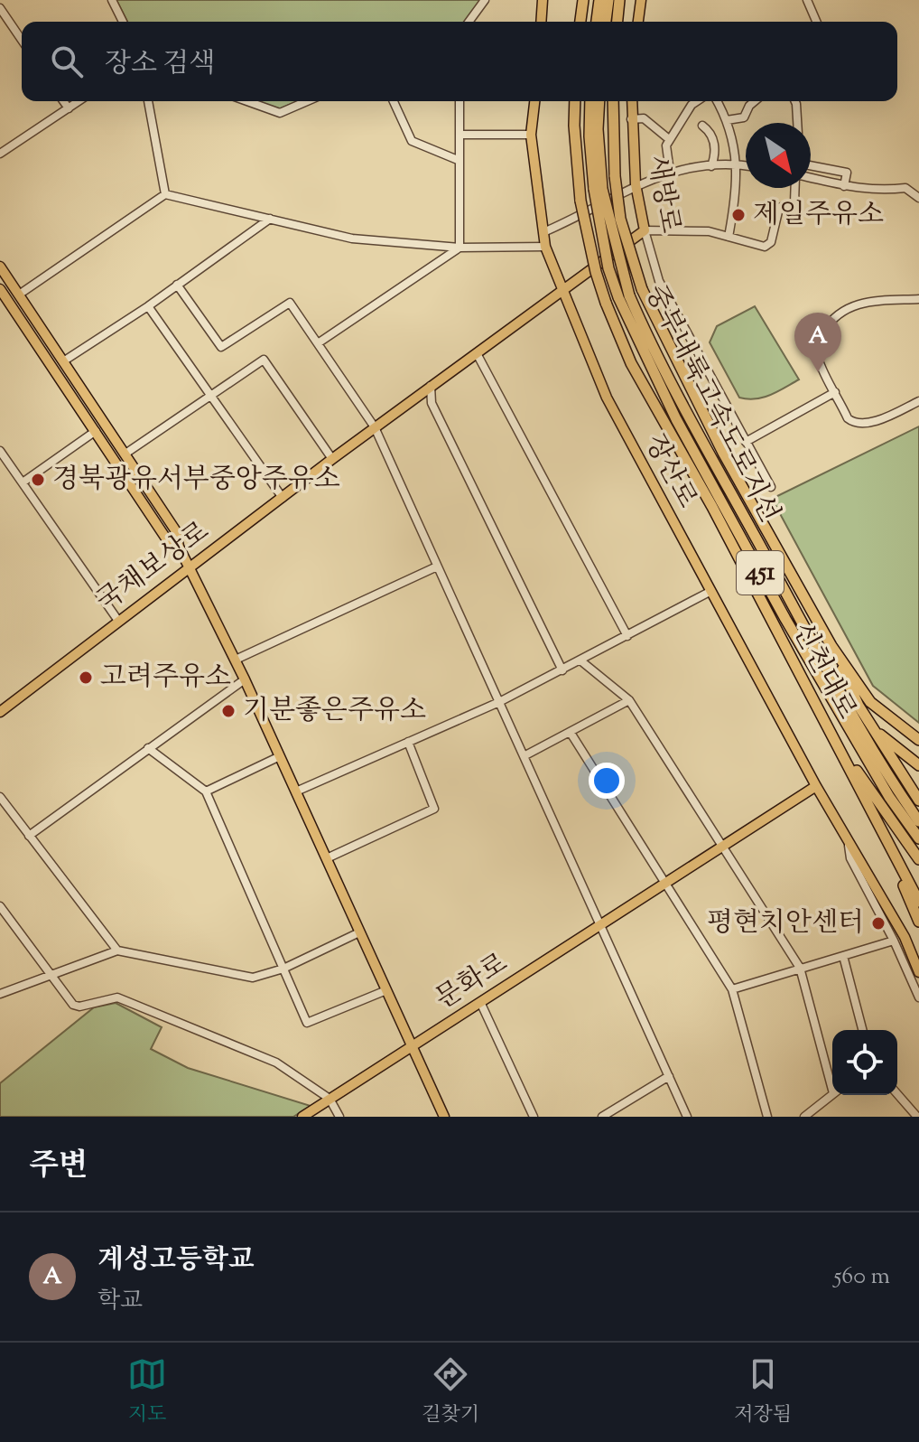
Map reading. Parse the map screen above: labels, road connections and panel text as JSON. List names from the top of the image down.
{
  "streets": {
    "highway": ["중부내륙고속도로지선", "451", "신천대로"],
    "main road": [
      "새방로",
      "장산로",
      "국채보상로",
      "문화로"
    ]
  },
  "crossings": [
    ["새방로", "국채보상로"],
    ["장산로", "국채보상로"],
    ["장산로", "문화로"]
  ],
  "places": [
    "제일주유소",
    "경북광유서부중앙주유소",
    "고려주유소",
    "기분좋은주유소",
    "평현치안센터"
  ],
  "north": "bottom right",
  "page": {
    "search": "장소 검색",
    "pins": "A",
    "heading": "주변",
    "list": [
      {
        "mark": "A",
        "name": "계성고등학교",
        "note": "학교",
        "value": "560 m"
      }
    ],
    "nav": ["지도", "길찾기", "저장됨"]
  }
}
